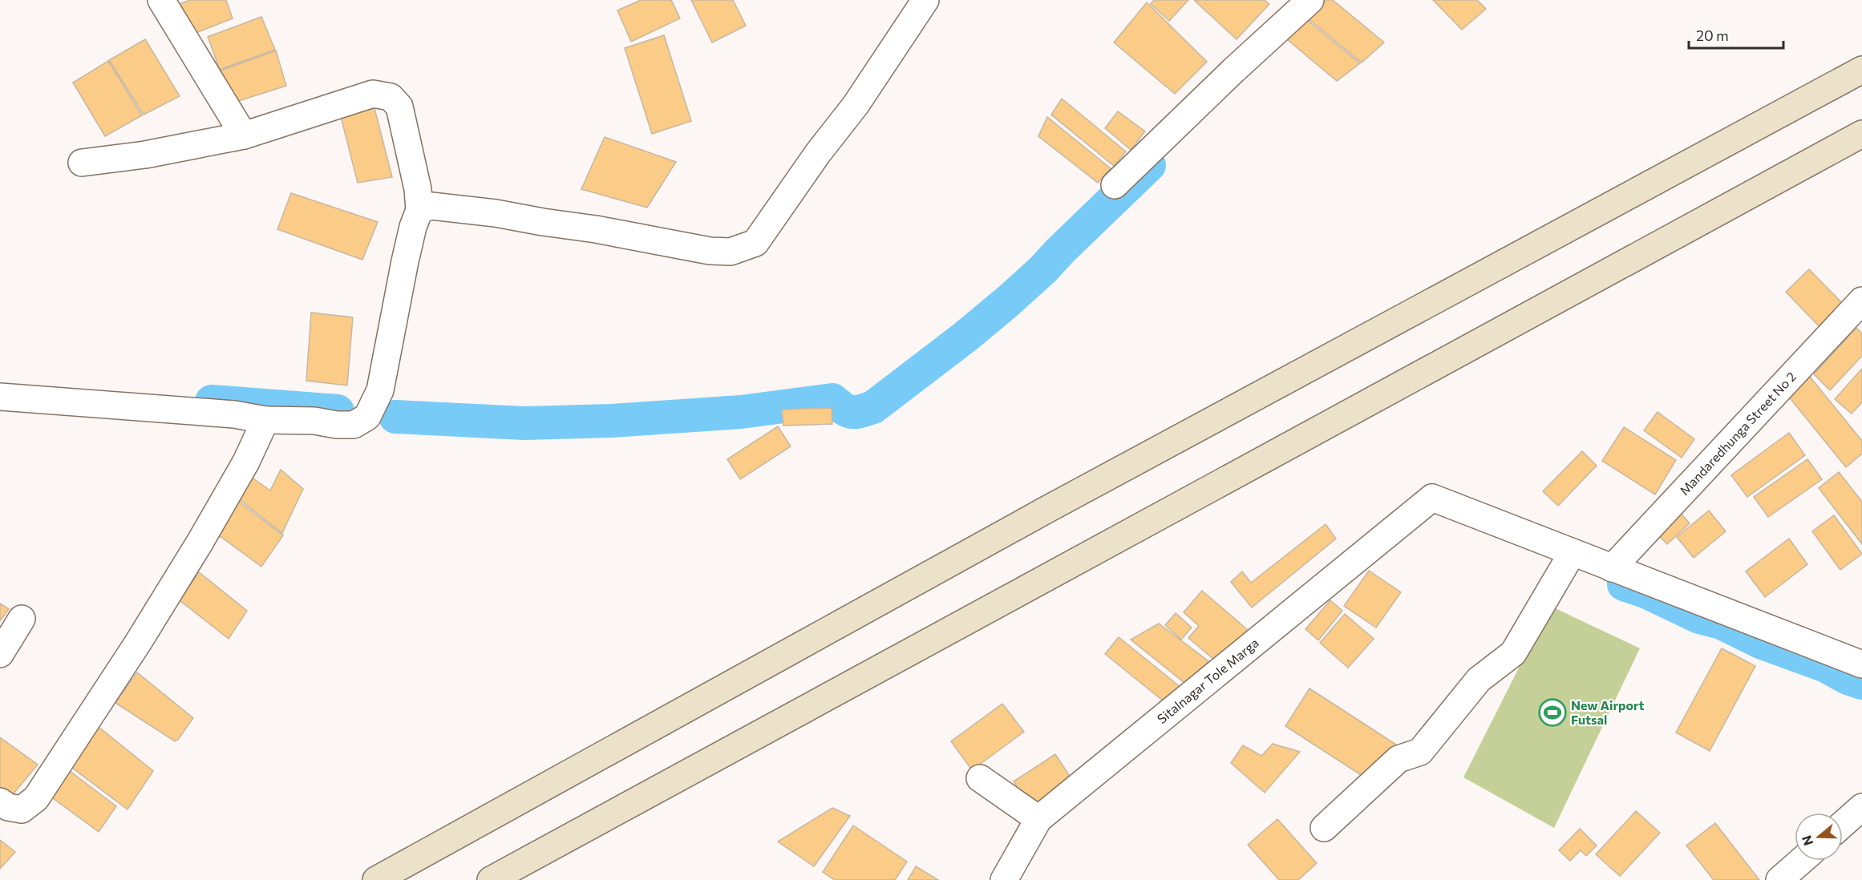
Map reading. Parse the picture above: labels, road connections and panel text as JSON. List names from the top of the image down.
{
  "streets": {
    "street": ["Mandaredhunga Street No 2", "Sitalnagar Tole Marga"]
  },
  "places": {
    "sports": ["New Airport Futsal"]
  },
  "scale_bar": "20 m",
  "north": "left"
}
